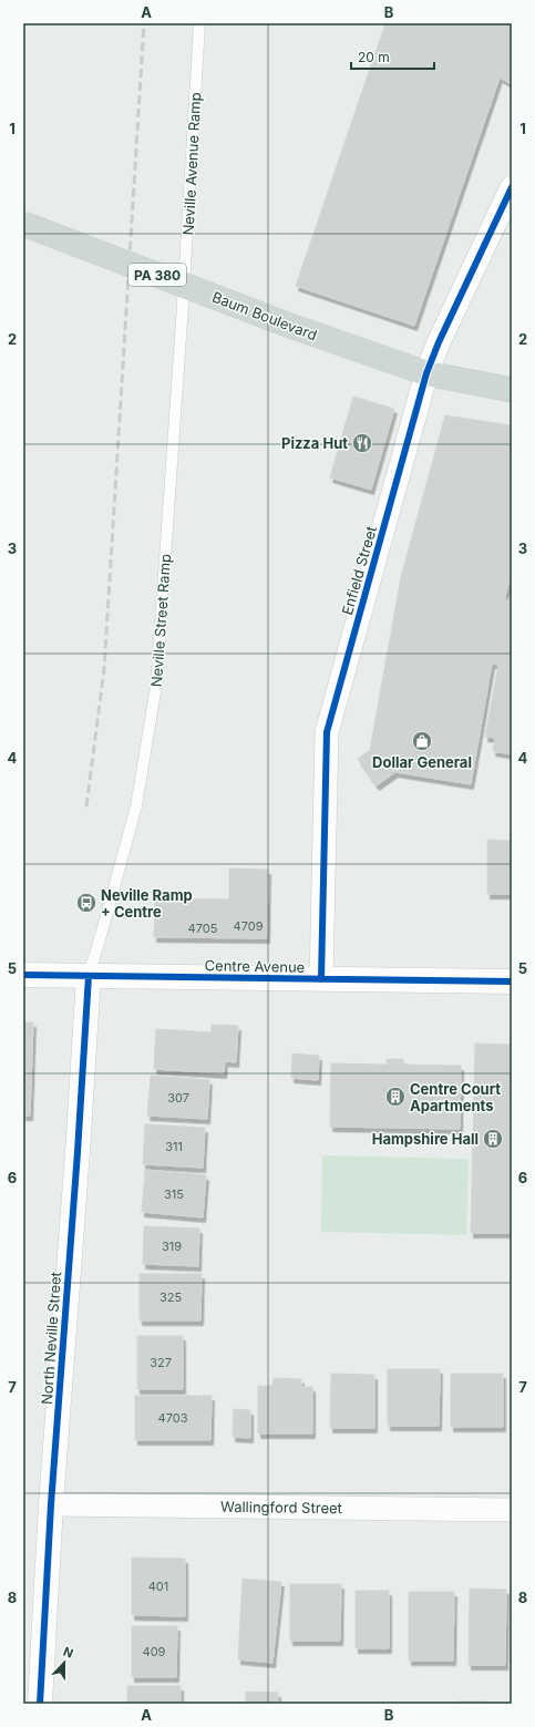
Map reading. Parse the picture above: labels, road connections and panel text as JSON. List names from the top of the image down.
{
  "streets": {
    "main road": ["PA 380", "Baum Boulevard"],
    "street": [
      "Enfield Street",
      "Centre Avenue",
      "North Neville Street",
      "Wallingford Street"
    ],
    "lane": ["Neville Avenue Ramp", "Neville Street Ramp"]
  },
  "crossings": [
    ["Neville Avenue Ramp", "Neville Street Ramp"],
    ["Baum Boulevard", "Enfield Street"],
    ["Enfield Street", "Centre Avenue"],
    ["Neville Street Ramp", "Centre Avenue"],
    ["Neville Street Ramp", "North Neville Street"],
    ["Centre Avenue", "North Neville Street"],
    ["North Neville Street", "Wallingford Street"]
  ],
  "places": {
    "restaurant": ["Pizza Hut"],
    "shop": ["Dollar General"],
    "bus stop": ["Neville Ramp + Centre"],
    "building": ["Centre Court Apartments", "Hampshire Hall"]
  },
  "house_numbers": [
    "4709",
    "4705",
    "307",
    "311",
    "315",
    "319",
    "325",
    "327",
    "4703",
    "401",
    "409"
  ],
  "scale_bar": "20 m",
  "north": "top",
  "grid": {
    "columns": ["A", "B"],
    "rows": [
      "1",
      "2",
      "3",
      "4",
      "5",
      "6",
      "7",
      "8"
    ]
  }
}
